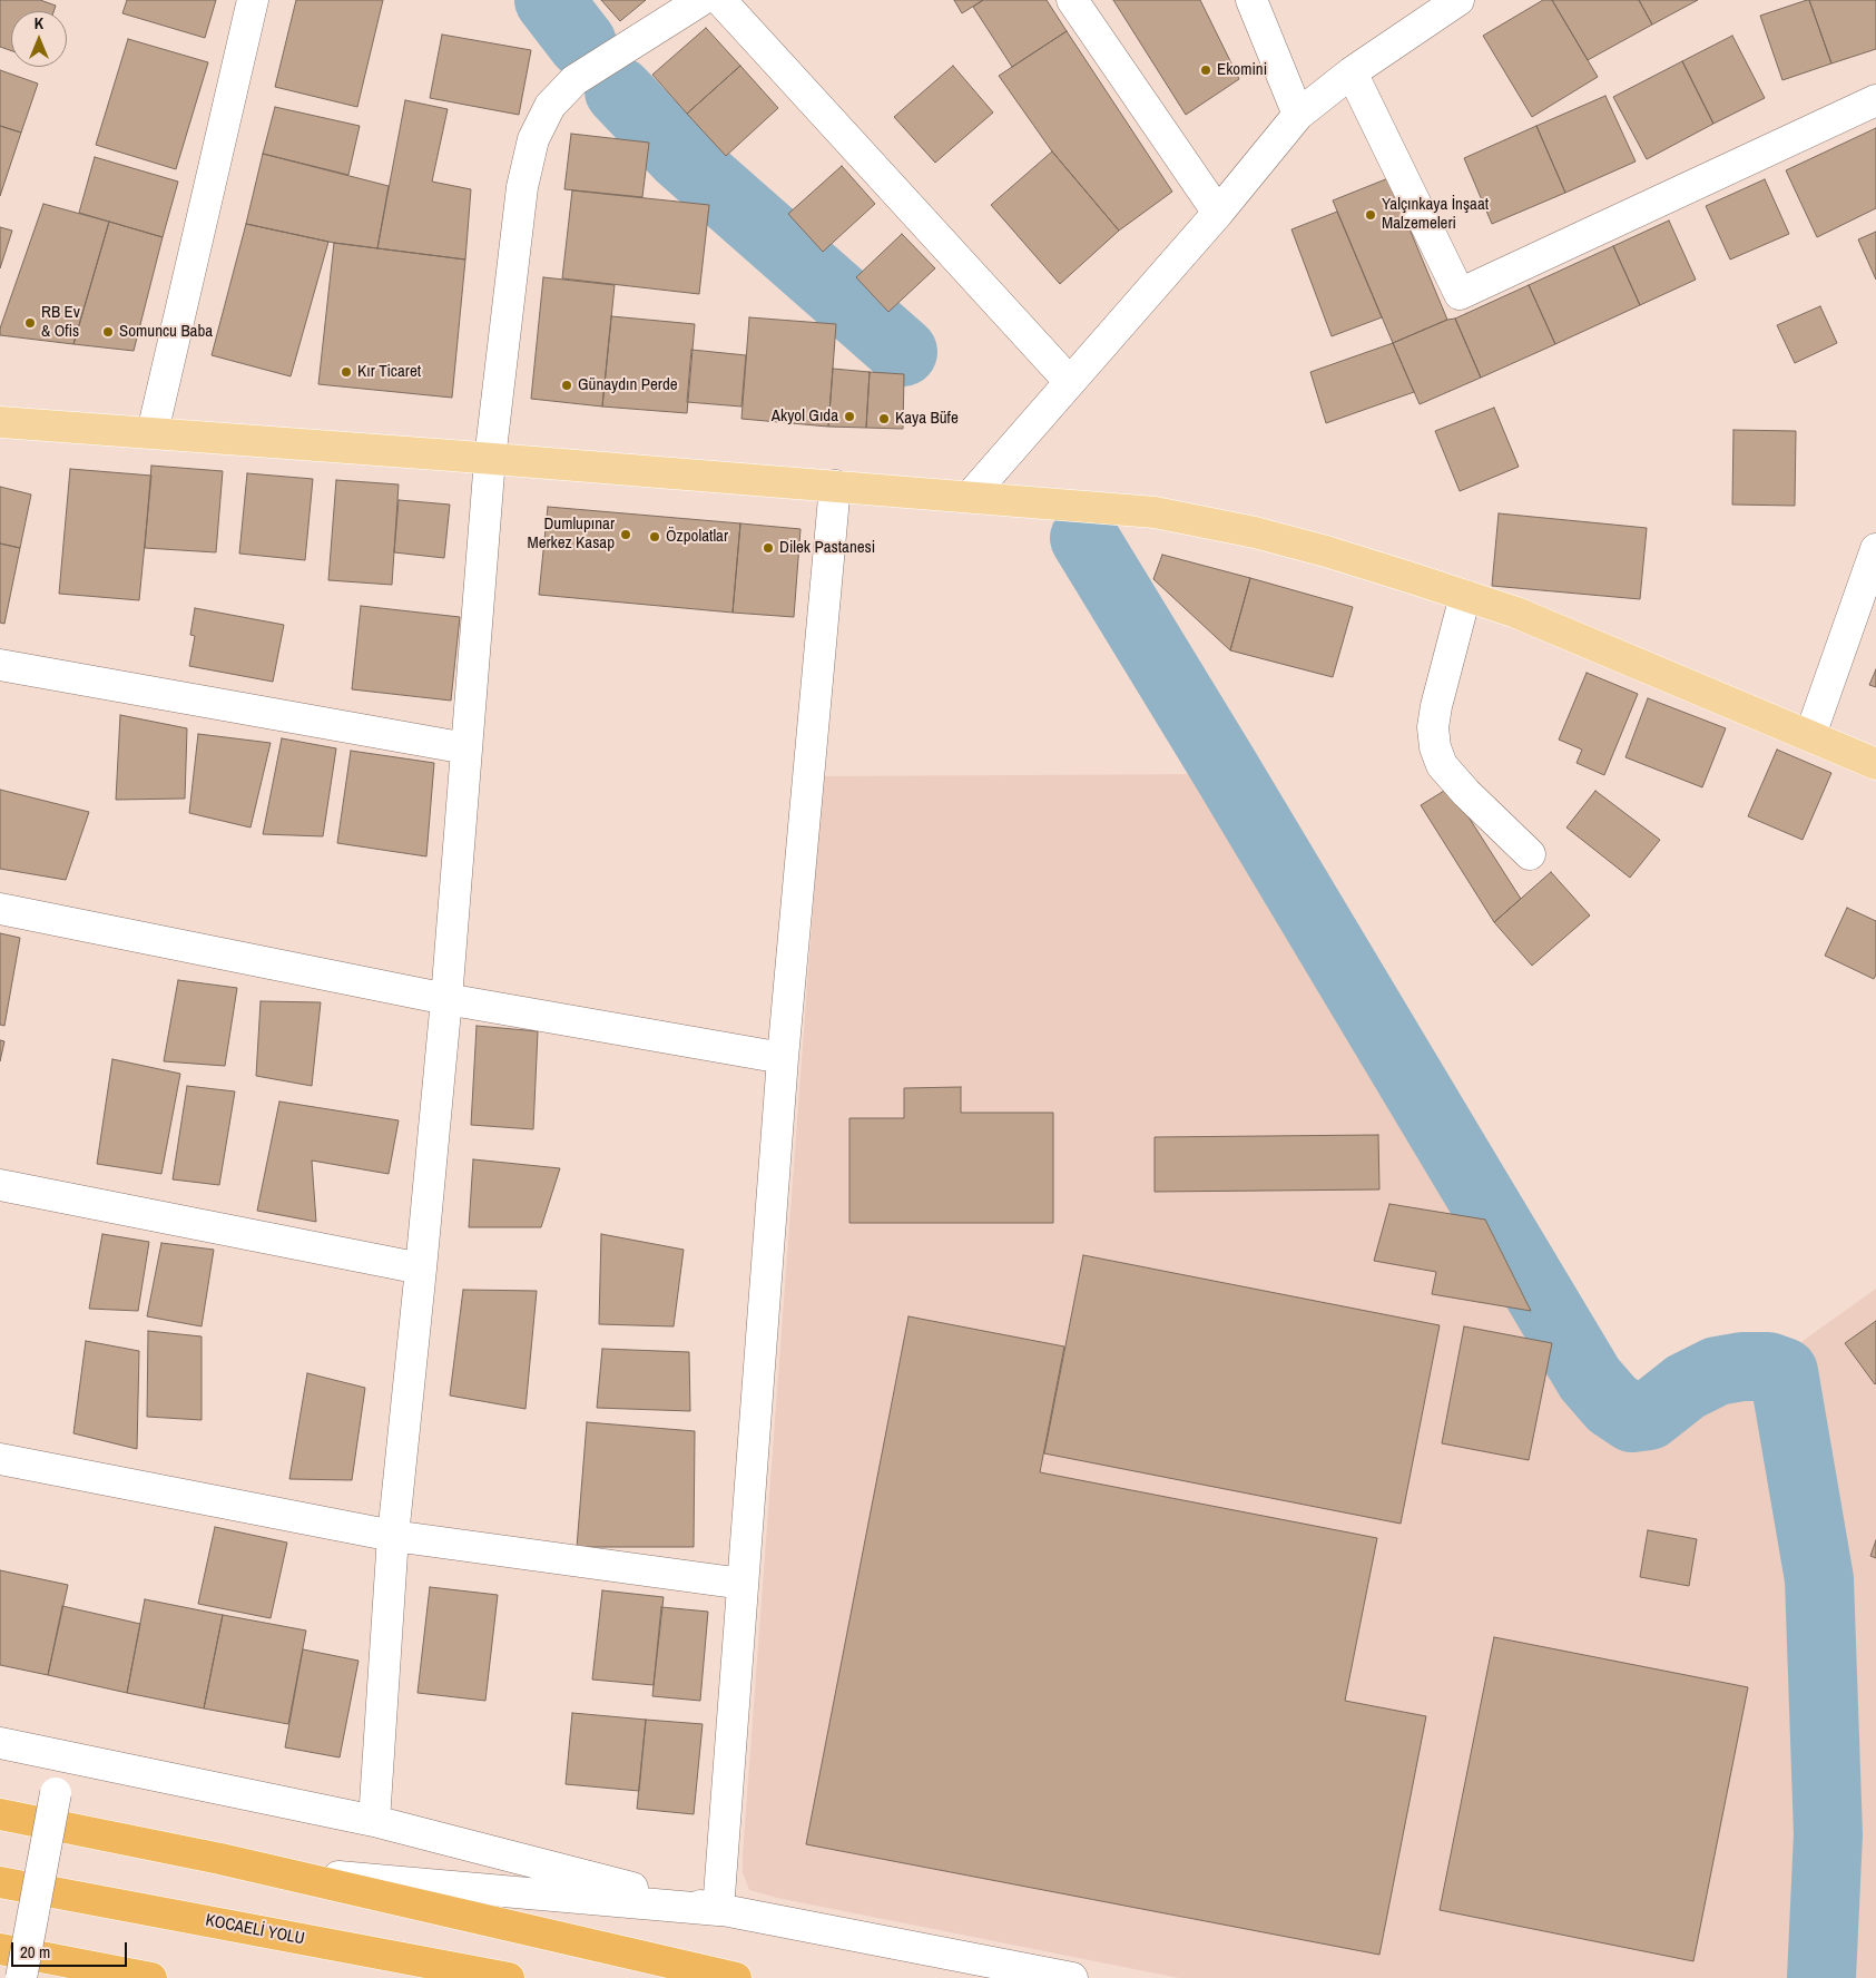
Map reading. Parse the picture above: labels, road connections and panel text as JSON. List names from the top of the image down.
{
  "streets": {
    "highway": ["KOCAELİ YOLU"]
  },
  "places": [
    "Ekomini",
    "Yalçınkaya İnşaat Malzemeleri",
    "RB Ev & Ofis",
    "Somuncu Baba",
    "Kır Ticaret",
    "Günaydın Perde",
    "Akyol Gıda",
    "Kaya Büfe",
    "Dumlupınar Merkez Kasap",
    "Özpolatlar",
    "Dilek Pastanesi"
  ],
  "scale_bar": "20 m",
  "north": "top"
}
